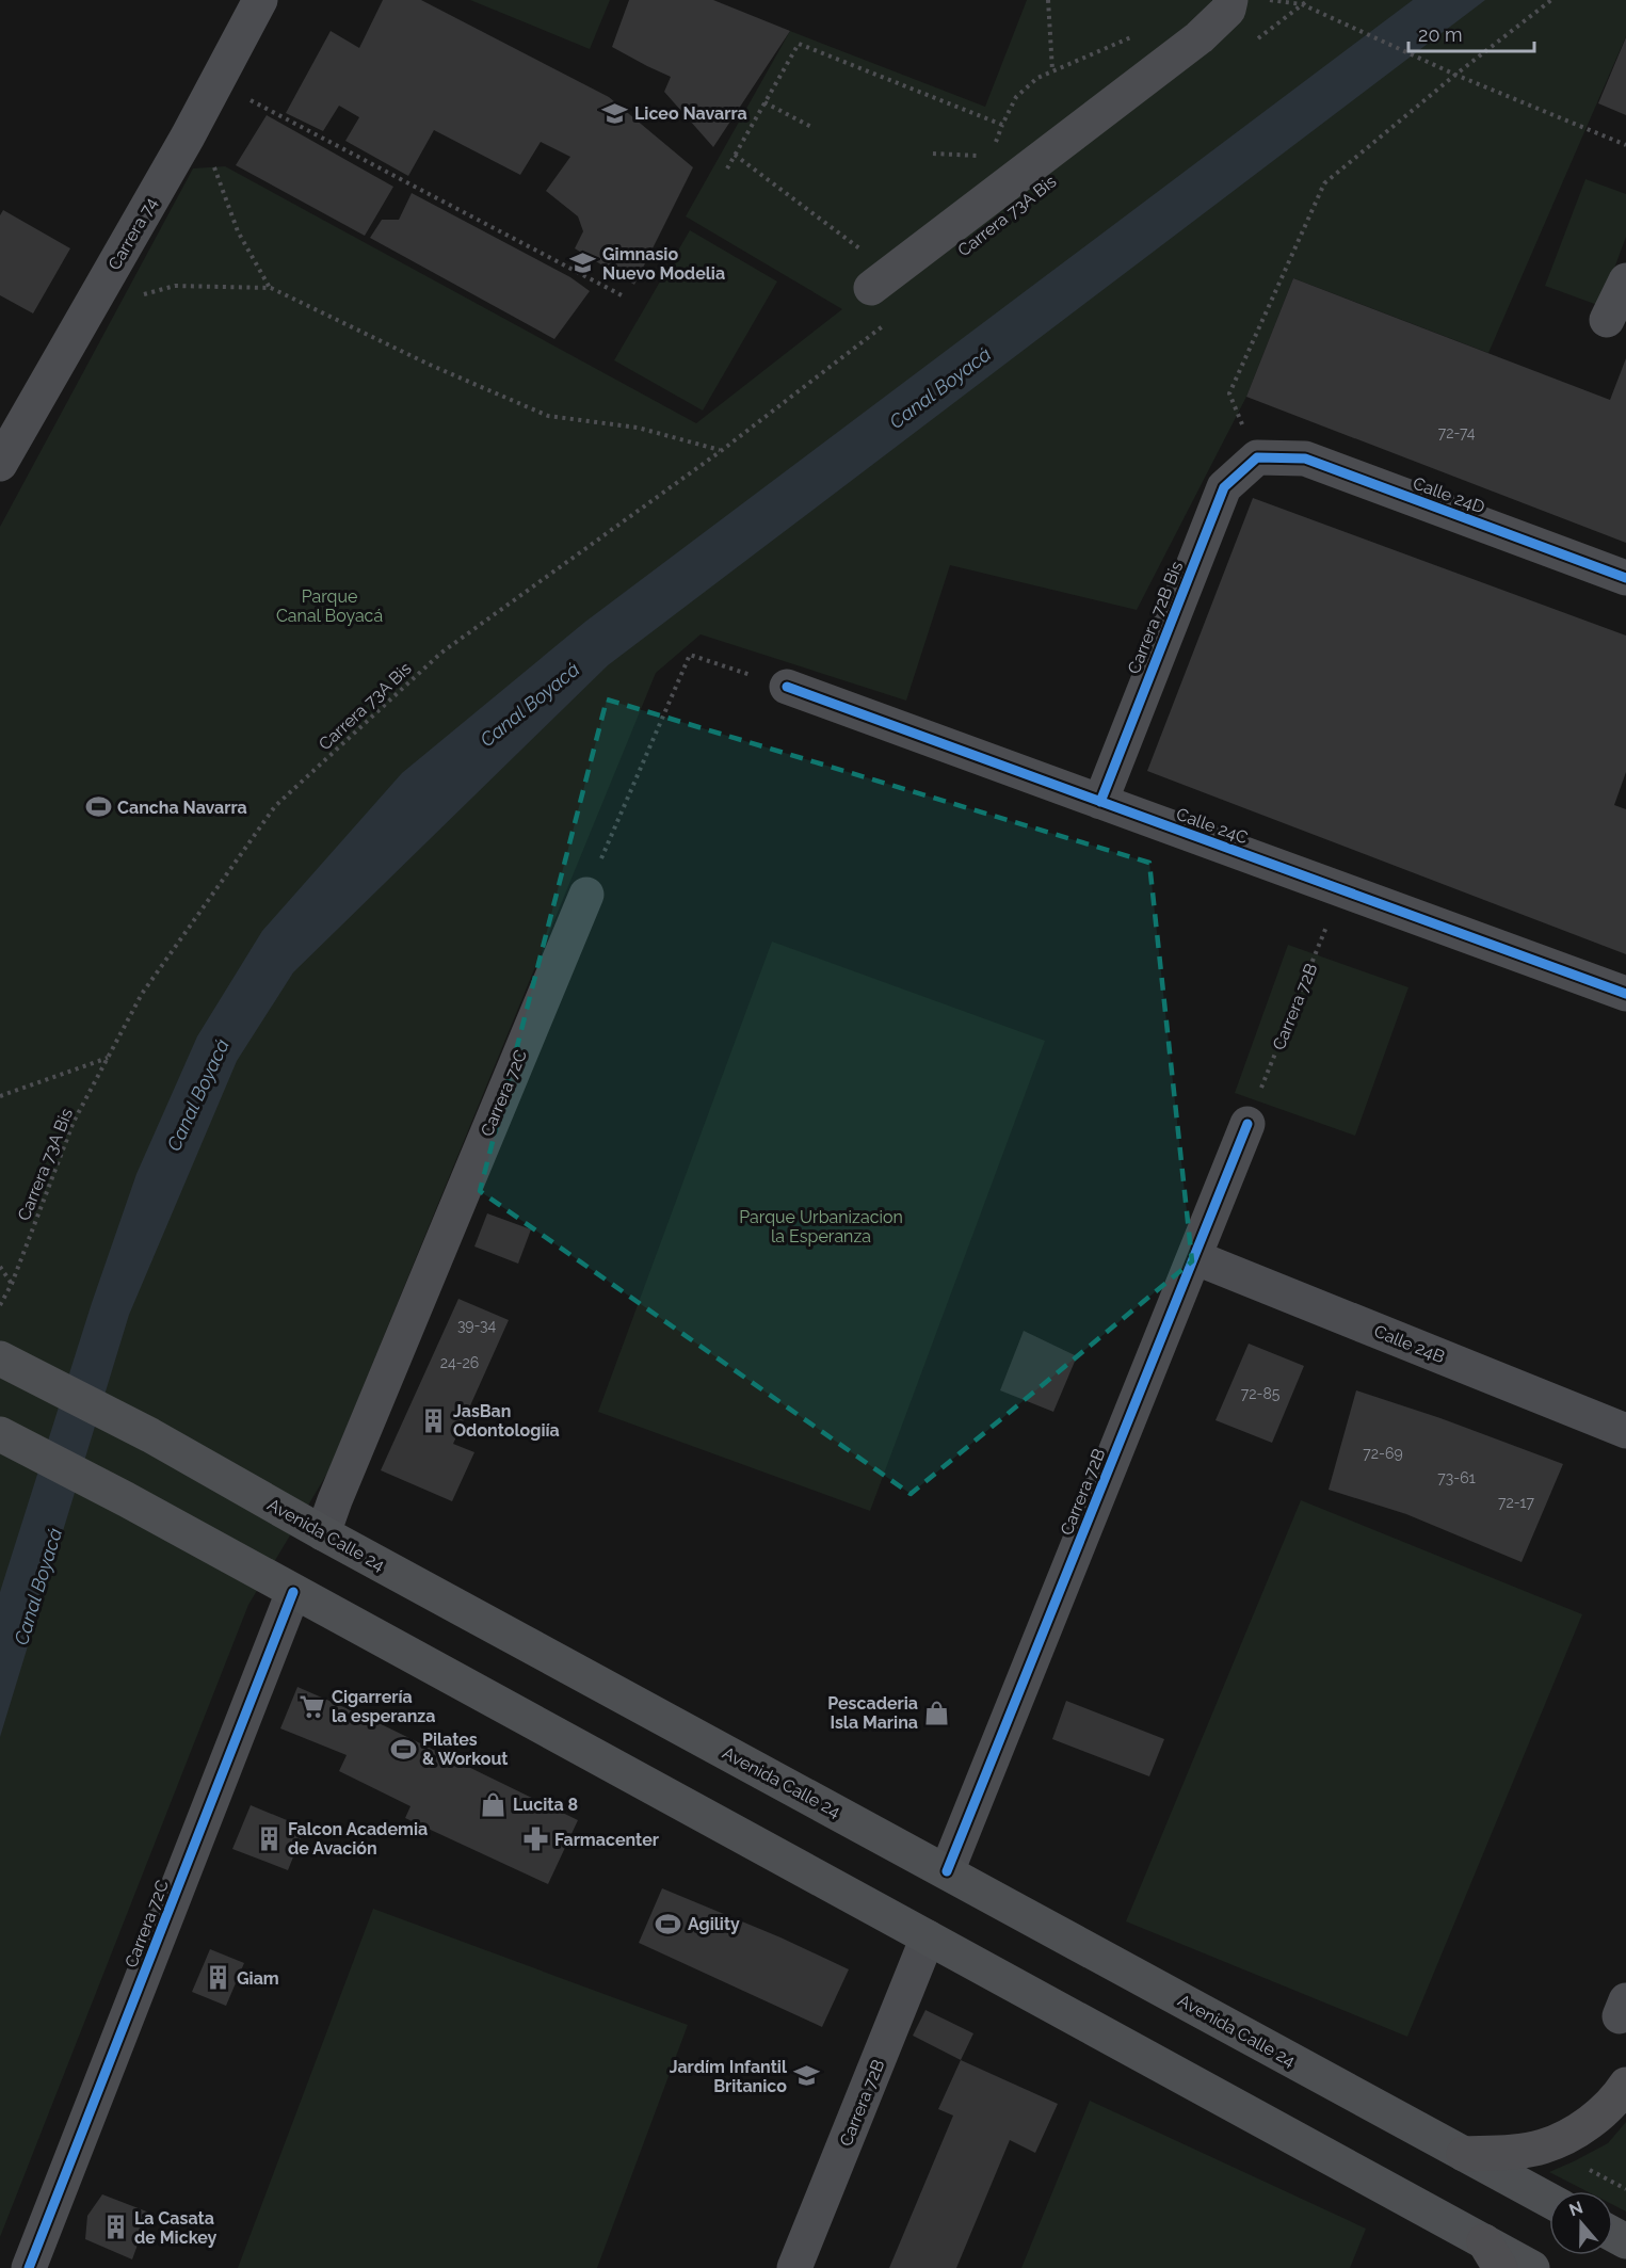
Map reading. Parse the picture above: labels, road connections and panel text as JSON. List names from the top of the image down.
{
  "streets": {
    "main road": ["Avenida Calle 24"],
    "street": [
      "Carrera 74",
      "Calle 24D",
      "Carrera 72B Bis",
      "Calle 24C",
      "Carrera 72B",
      "Carrera 72C",
      "Calle 24B"
    ],
    "path": ["Carrera 73A Bis"]
  },
  "crossings": [
    ["Calle 24D", "Carrera 72B Bis"],
    ["Carrera 72B Bis", "Calle 24C"],
    ["Calle 24C", "Carrera 72B"],
    ["Carrera 72B", "Calle 24B"],
    ["Carrera 72B", "Avenida Calle 24"],
    ["Carrera 72C", "Avenida Calle 24"]
  ],
  "water": ["Canal Boyacá"],
  "parks": ["Parque Canal Boyacá", "Parque Urbanizacion la Esperanza"],
  "places": {
    "school or university": ["Liceo Navarra", "Gimnasio Nuevo Modelia", "Jardím Infantil Britanico"],
    "sports": ["Cancha Navarra", "Pilates & Workout", "Agility"],
    "building": [
      "JasBan Odontologiía",
      "Falcon Academia de Avación",
      "Giam",
      "La Casata de Mickey"
    ],
    "supermarket": ["Cigarrería la esperanza"],
    "shop": ["Pescaderia Isla Marina", "Lucita 8"],
    "pharmacy": ["Farmacenter"]
  },
  "house_numbers": [
    "72-74",
    "39-34",
    "24-26",
    "72-85",
    "72-69",
    "73-61",
    "72-17"
  ],
  "scale_bar": "20 m",
  "north": "top"
}
